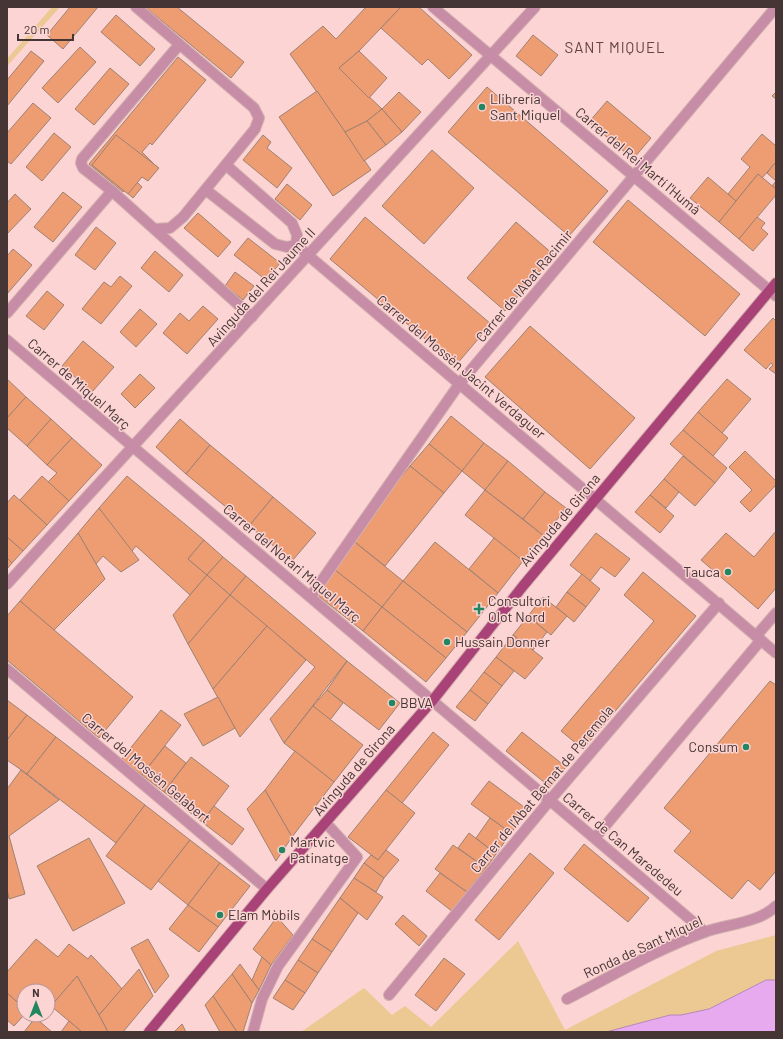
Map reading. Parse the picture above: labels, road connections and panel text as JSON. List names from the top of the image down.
{
  "streets": {
    "main road": ["Avinguda de Girona"],
    "street": [
      "Carrer del Rei Martí l'Humà",
      "Carrer de l'Abat Racimir",
      "Avinguda del Rei Jaume II",
      "Carrer del Mossèn Jacint Verdaguer",
      "Carrer de Miquel Març",
      "Carrer del Notari Miquel Març",
      "Carrer del Mossèn Gelabert",
      "Carrer de l'Abat Bernat de Peremola",
      "Carrer de Can Marededeu",
      "Ronda de Sant Miquel"
    ]
  },
  "crossings": [
    ["Carrer del Rei Martí l'Humà", "Carrer de l'Abat Racimir"],
    ["Carrer del Rei Martí l'Humà", "Avinguda del Rei Jaume II"],
    ["Carrer del Rei Martí l'Humà", "Avinguda de Girona"],
    ["Carrer de l'Abat Racimir", "Carrer del Mossèn Jacint Verdaguer"],
    ["Carrer de l'Abat Racimir", "Carrer del Notari Miquel Març"],
    ["Avinguda del Rei Jaume II", "Carrer del Mossèn Jacint Verdaguer"],
    ["Avinguda del Rei Jaume II", "Carrer de Miquel Març"],
    ["Avinguda del Rei Jaume II", "Carrer del Notari Miquel Març"],
    ["Carrer del Mossèn Jacint Verdaguer", "Avinguda de Girona"],
    ["Carrer del Mossèn Jacint Verdaguer", "Carrer de l'Abat Bernat de Peremola"],
    ["Carrer de Miquel Març", "Carrer del Notari Miquel Març"],
    ["Avinguda de Girona", "Carrer del Notari Miquel Març"],
    ["Avinguda de Girona", "Carrer del Mossèn Gelabert"],
    ["Avinguda de Girona", "Carrer de Can Marededeu"],
    ["Carrer del Notari Miquel Març", "Carrer de Can Marededeu"],
    ["Carrer de l'Abat Bernat de Peremola", "Carrer de Can Marededeu"],
    ["Carrer de Can Marededeu", "Ronda de Sant Miquel"]
  ],
  "districts": ["SANT MIQUEL"],
  "places": {
    "other": [
      "Llibreria Sant Miquel",
      "Tauca",
      "Hussain Donner",
      "BBVA",
      "Consum",
      "Martvic Patinatge",
      "Elam Mòbils"
    ],
    "health": ["Consultori Olot Nord"]
  },
  "scale_bar": "20 m",
  "north": "top"
}
